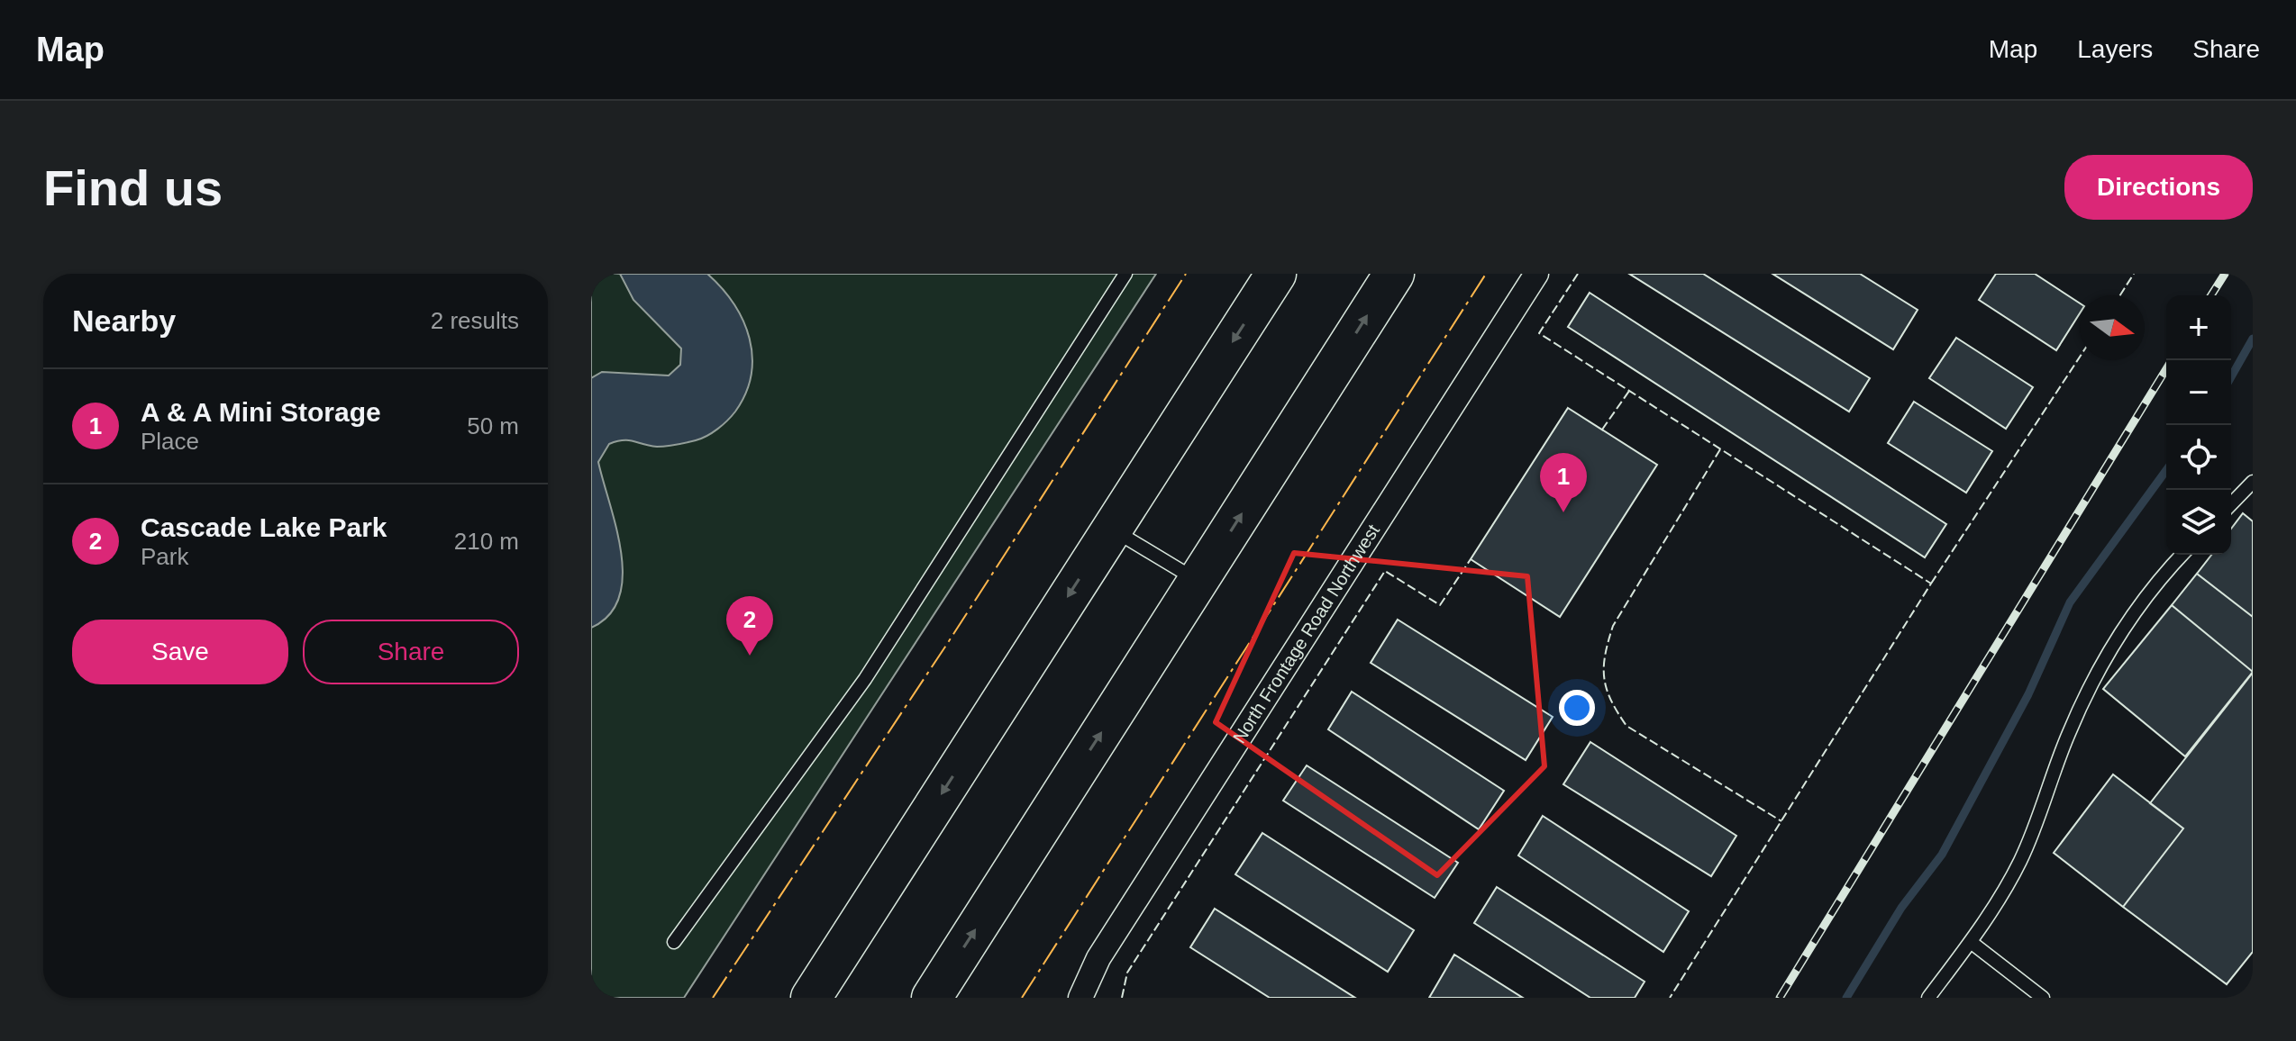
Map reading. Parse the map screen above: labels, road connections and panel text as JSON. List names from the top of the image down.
{
  "streets": {
    "street": ["North Frontage Road Northwest"]
  },
  "north": "right",
  "page": {
    "header": "Map",
    "nav": ["Map", "Layers", "Share"],
    "buttons": [
      "Directions",
      ["Save", "Share"]
    ],
    "title": "Find us",
    "heading": ["Nearby", "2 results"],
    "map_buttons": ["+", "−"],
    "list": [
      {
        "mark": "1",
        "name": "A & A Mini Storage",
        "note": "Place",
        "value": "50 m"
      },
      {
        "mark": "2",
        "name": "Cascade Lake Park",
        "note": "Park",
        "value": "210 m"
      }
    ],
    "pins": ["1", "2"]
  }
}
